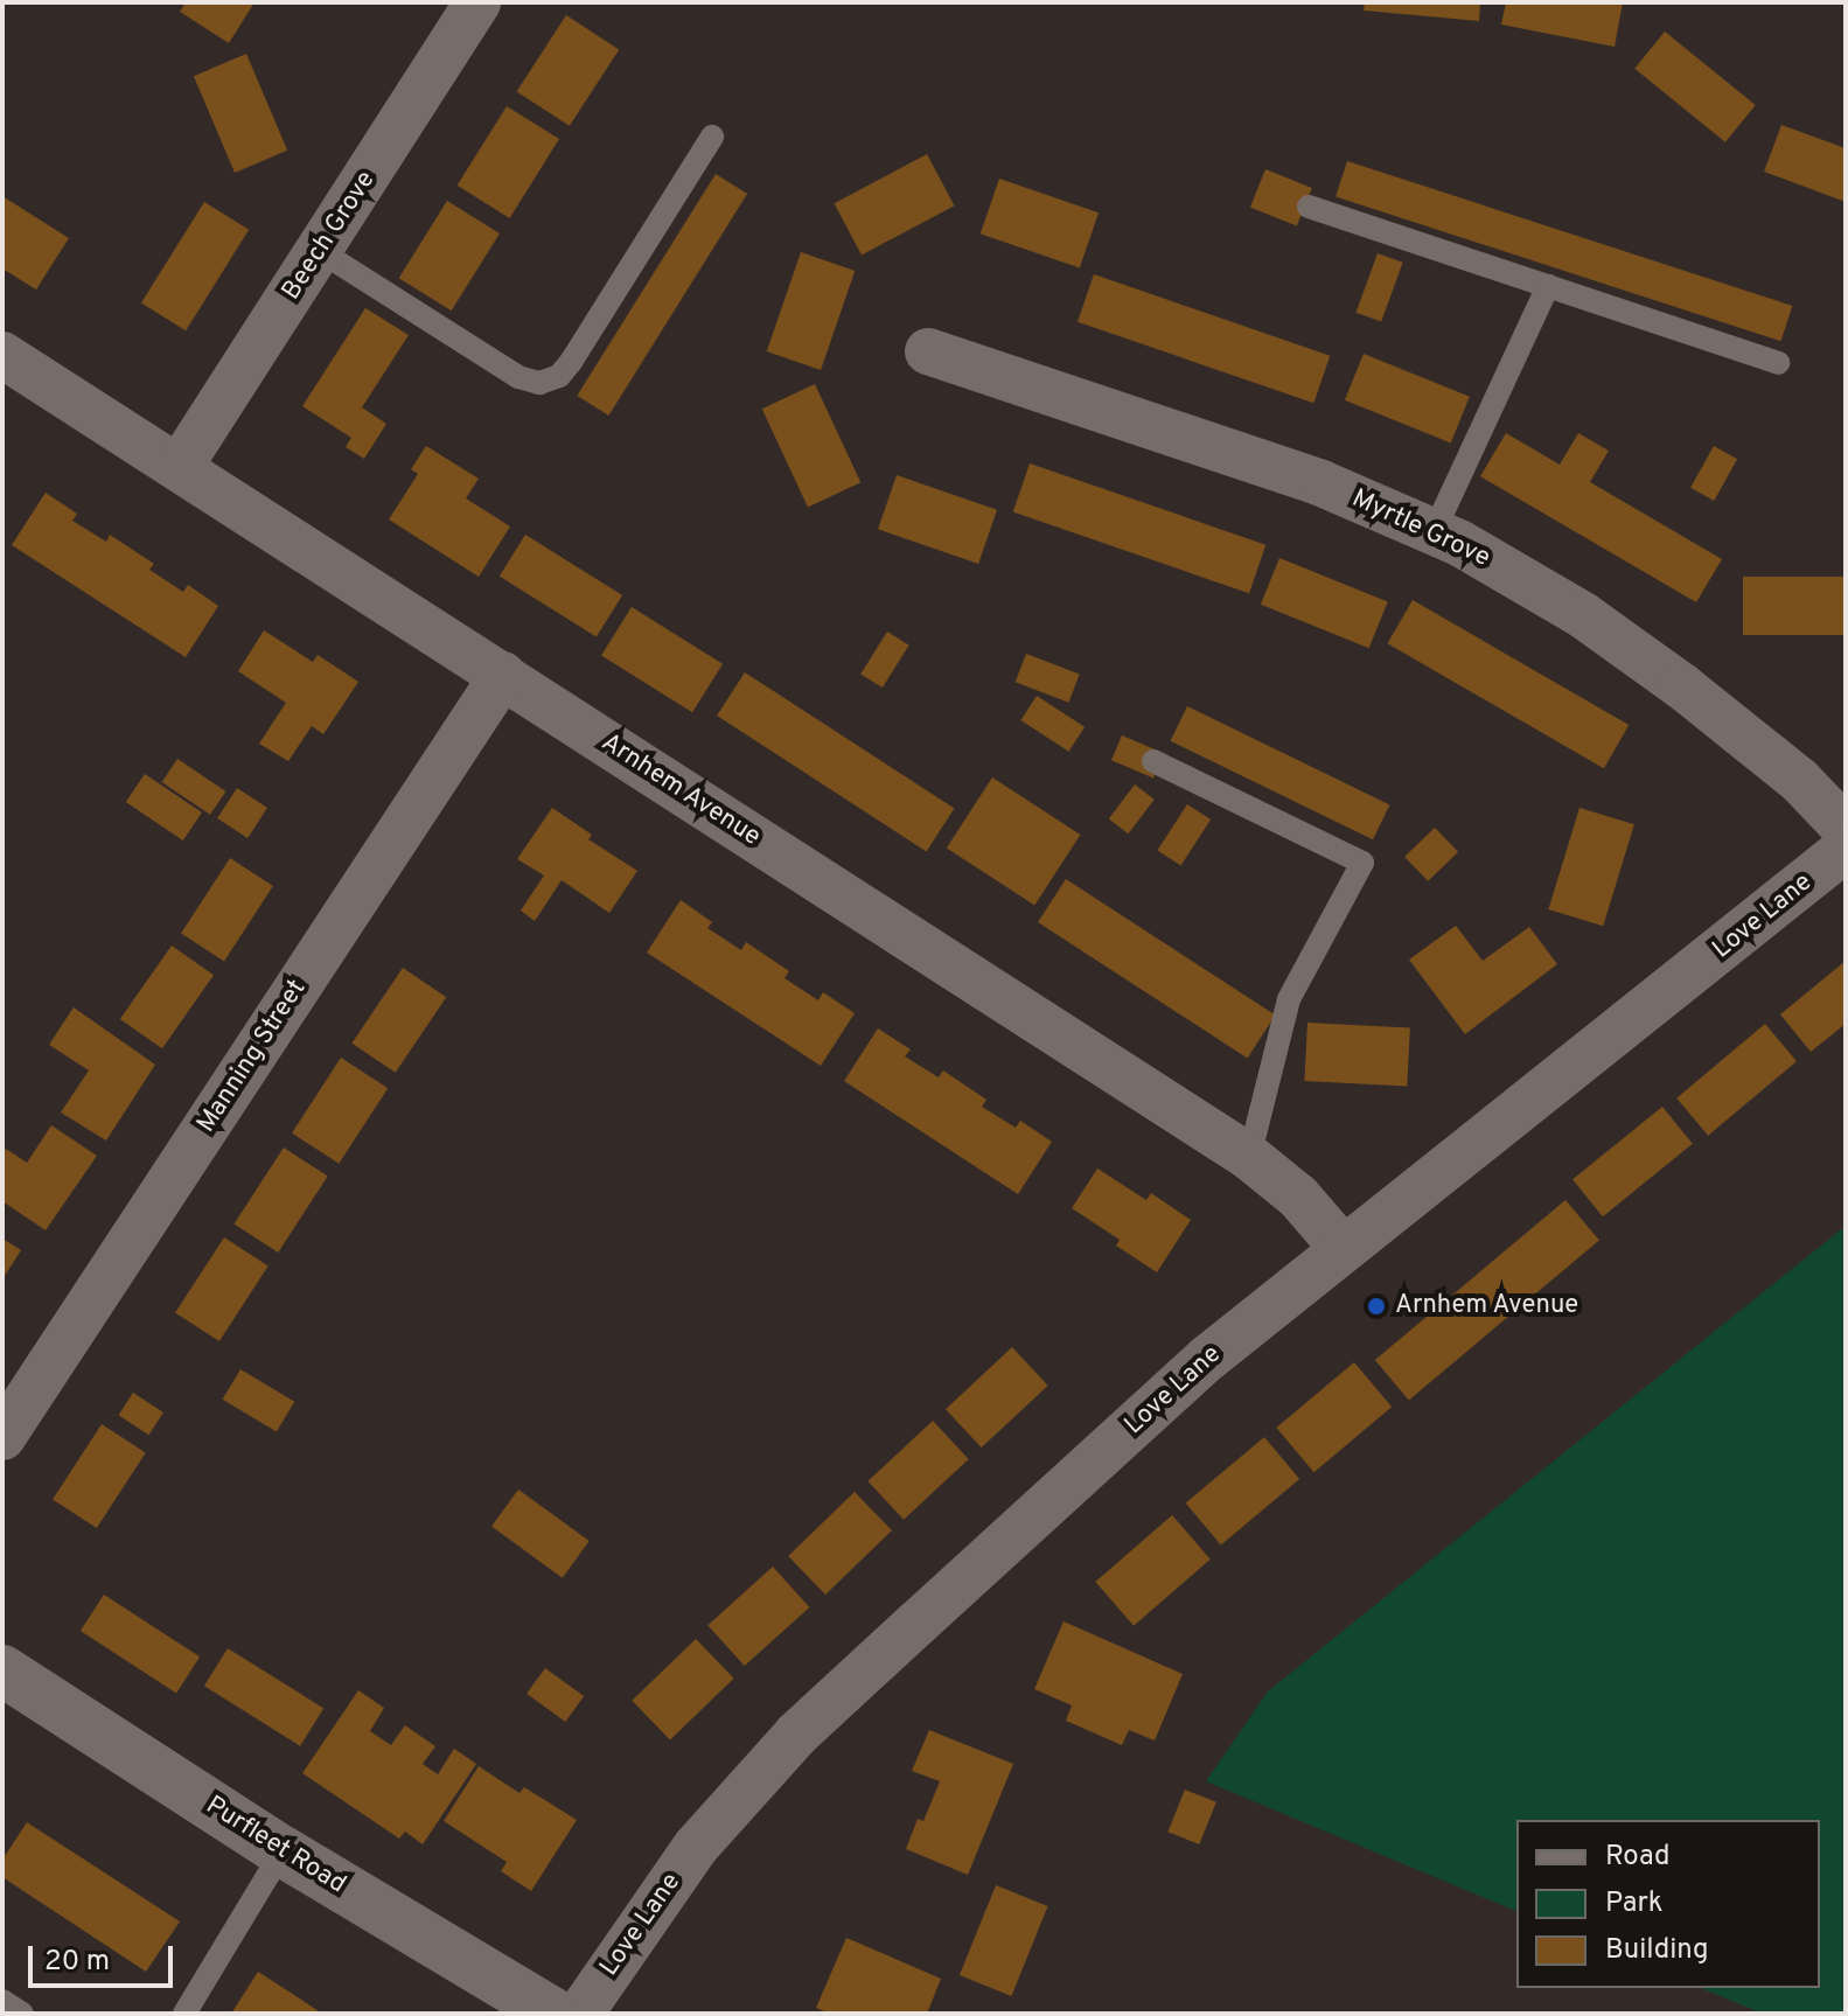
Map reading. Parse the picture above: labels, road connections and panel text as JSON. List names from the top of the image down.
{
  "streets": {
    "street": [
      "Beech Grove",
      "Myrtle Grove",
      "Arnhem Avenue",
      "Love Lane",
      "Manning Street",
      "Purfleet Road"
    ]
  },
  "crossings": [
    ["Beech Grove", "Arnhem Avenue"],
    ["Arnhem Avenue", "Love Lane"],
    ["Arnhem Avenue", "Manning Street"]
  ],
  "places": ["Arnhem Avenue"],
  "legend": ["Road", "Park", "Building"],
  "scale_bar": "20 m"
}
